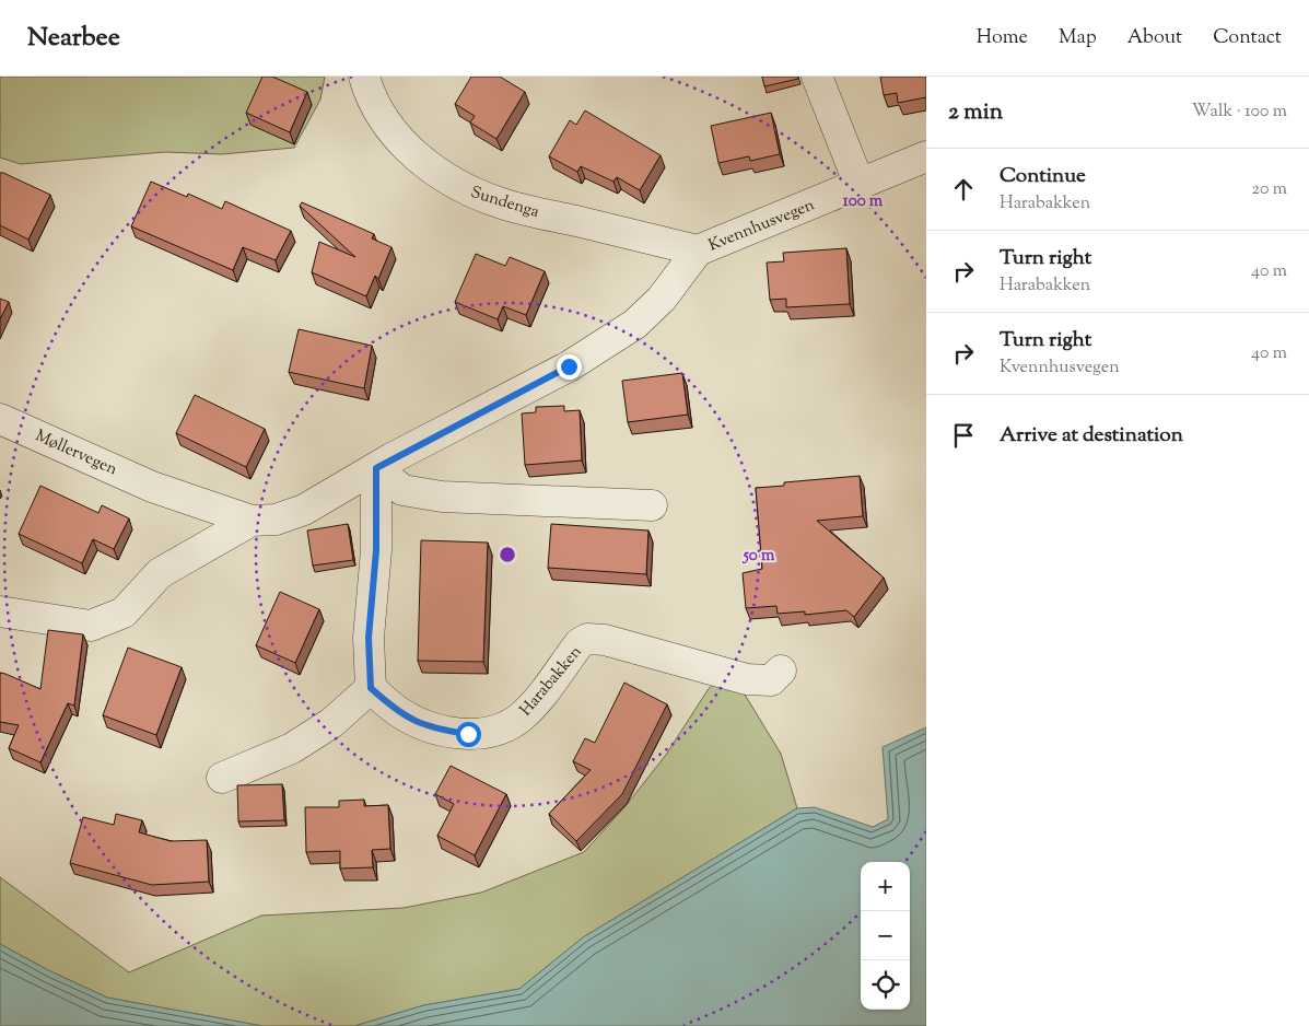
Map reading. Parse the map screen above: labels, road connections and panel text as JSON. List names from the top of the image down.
{
  "streets": {
    "street": [
      "Sundenga",
      "Kvennhusvegen",
      "Møllervegen",
      "Harabakken"
    ]
  },
  "crossings": [
    ["Sundenga", "Kvennhusvegen"],
    ["Kvennhusvegen", "Møllervegen"]
  ],
  "page": {
    "header": "Nearbee",
    "nav": [
      "Home",
      "Map",
      "About",
      "Contact"
    ],
    "heading": ["2 min", "Walk · 100 m"],
    "list": [
      ["Continue", "Harabakken", "20 m"],
      ["Turn right", "Harabakken", "40 m"],
      ["Turn right", "Kvennhusvegen", "40 m"],
      "Arrive at destination"
    ],
    "map_buttons": ["+", "−"]
  },
  "rings": ["100 m", "50 m"]
}
